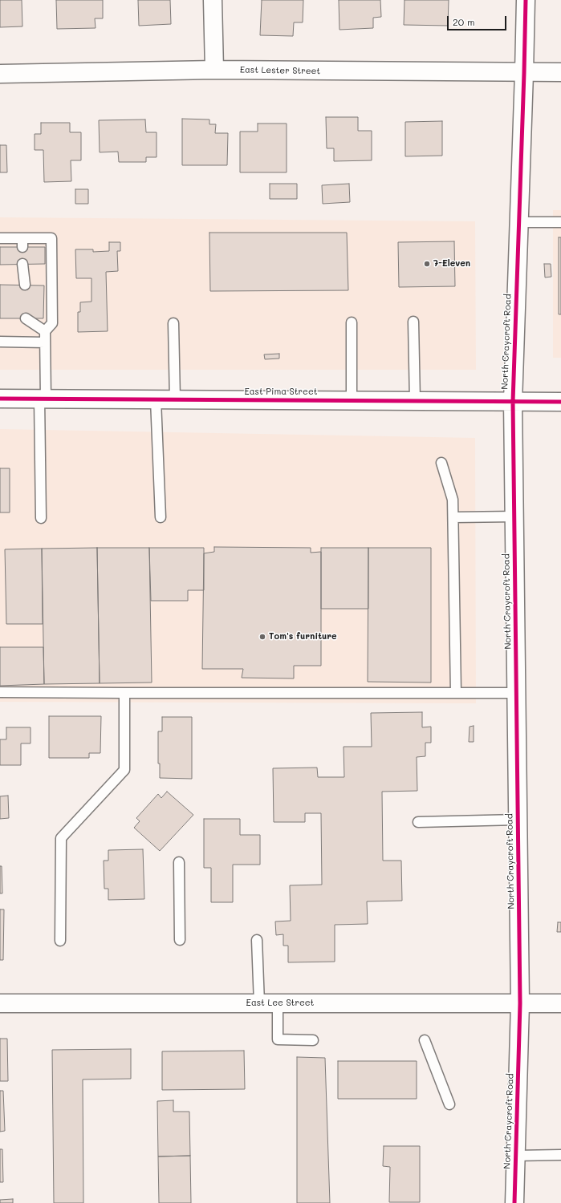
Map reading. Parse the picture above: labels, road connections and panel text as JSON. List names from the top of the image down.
{
  "streets": {
    "street": [
      "East Lester Street",
      "North Craycroft Road",
      "East Pima Street",
      "East Lee Street"
    ]
  },
  "crossings": [
    ["East Lester Street", "North Craycroft Road"],
    ["North Craycroft Road", "East Pima Street"],
    ["North Craycroft Road", "East Lee Street"]
  ],
  "places": ["7-Eleven", "Tom's furniture"],
  "scale_bar": "20 m"
}
